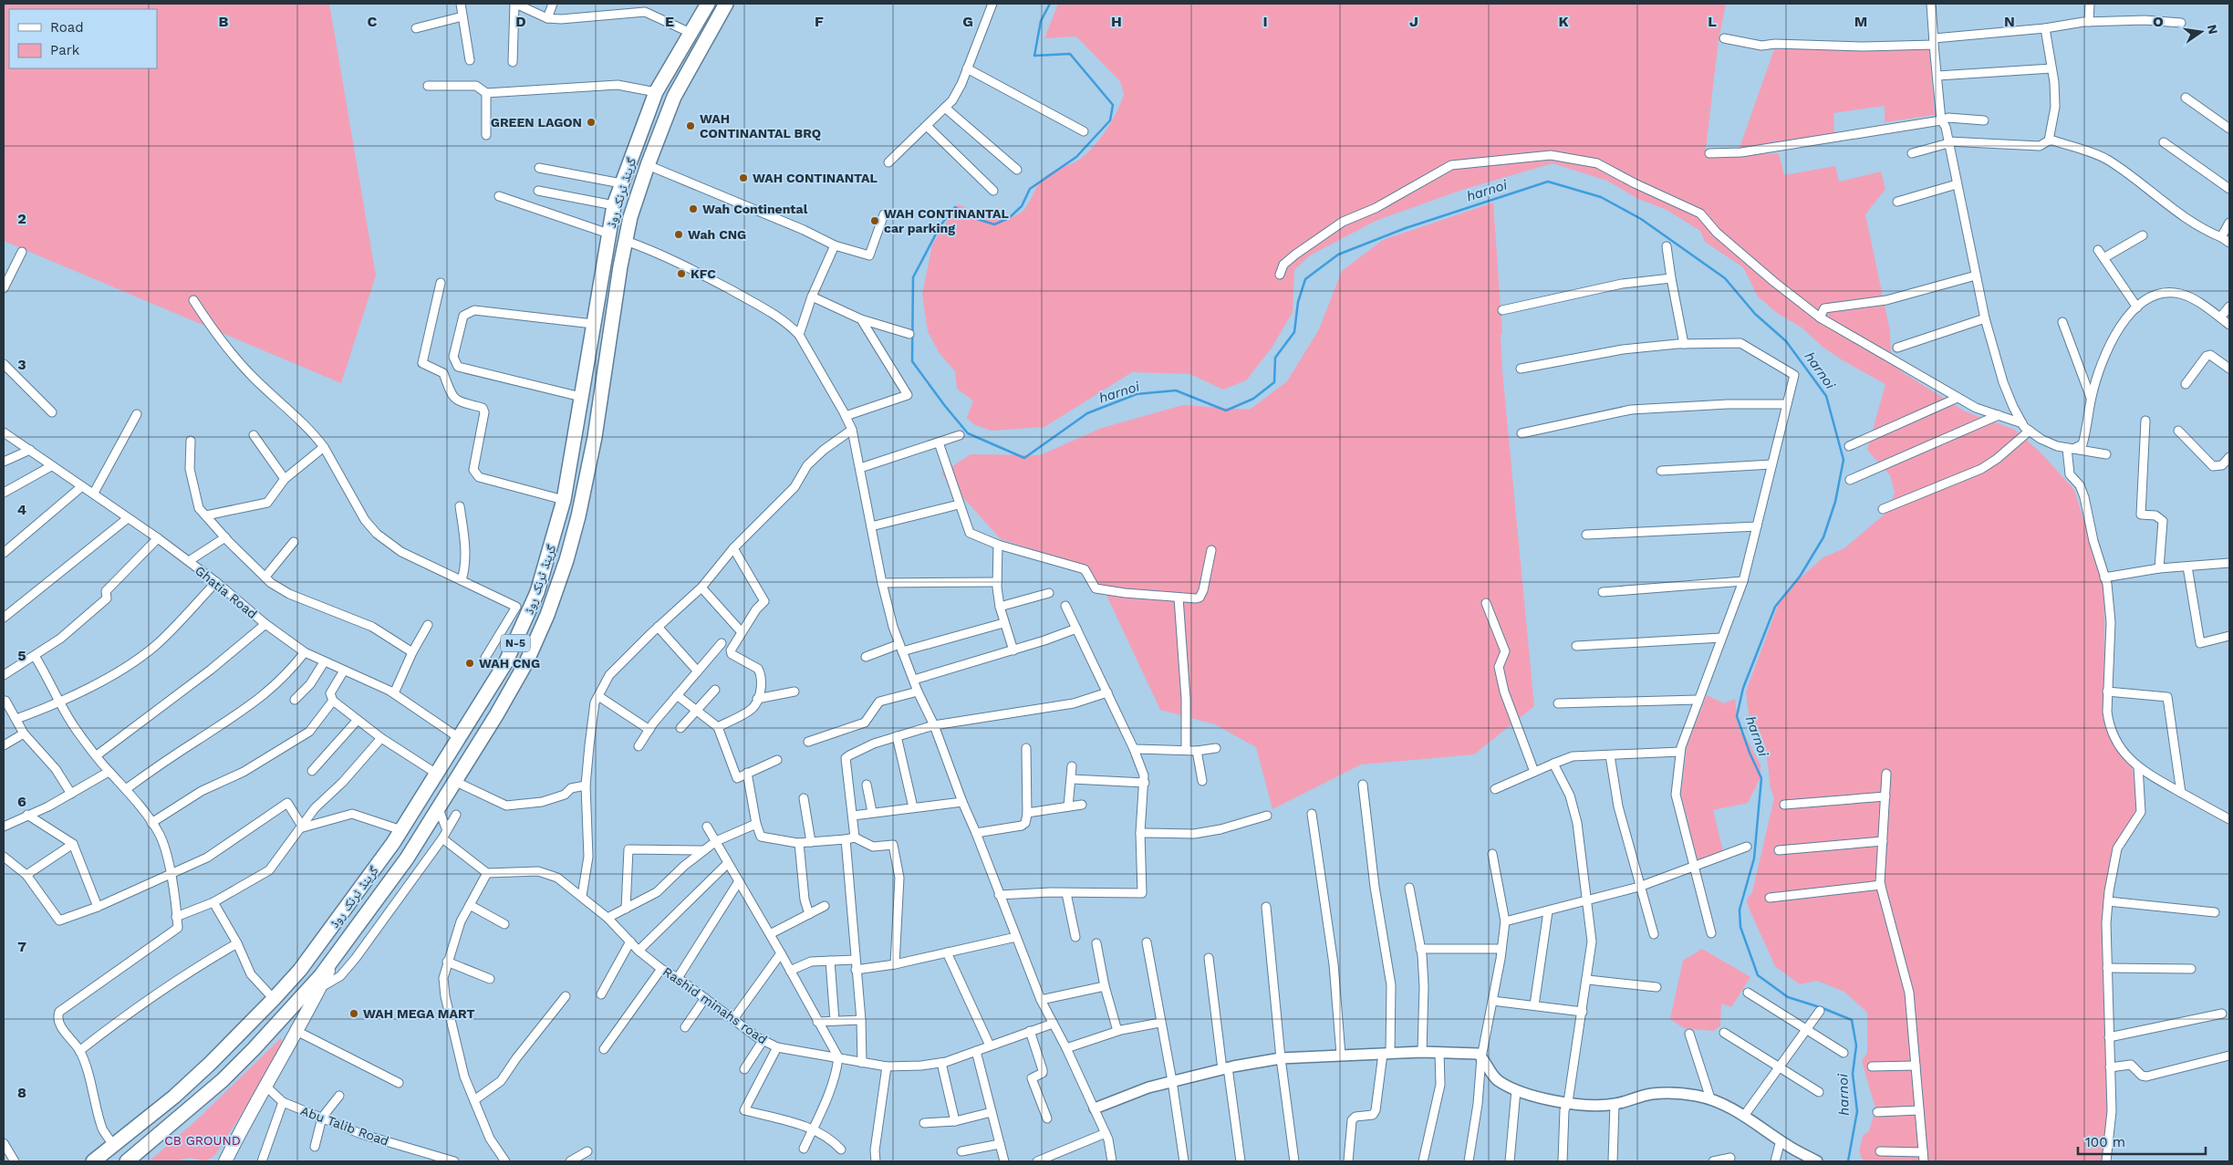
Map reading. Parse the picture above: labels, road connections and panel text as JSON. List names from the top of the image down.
{
  "streets": {
    "highway": ["گرینڈ ٹرنک روڈ", "N-5"],
    "street": ["Ghatia Road", "Rashid minahs road", "Abu Talib Road"]
  },
  "crossings": [
    ["گرینڈ ٹرنک روڈ", "Ghatia Road"]
  ],
  "water": ["harnoi"],
  "parks": ["CB GROUND"],
  "places": [
    "GREEN LAGON",
    "WAH CONTINANTAL BRQ",
    "WAH CONTINANTAL",
    "Wah Continental",
    "WAH CONTINANTAL car parking",
    "Wah CNG",
    "KFC",
    "WAH CNG",
    "WAH MEGA MART"
  ],
  "legend": ["Road", "Park"],
  "scale_bar": "100 m",
  "north": "right",
  "grid": {
    "columns": [
      "B",
      "C",
      "D",
      "E",
      "F",
      "G",
      "H",
      "I",
      "J",
      "K",
      "L",
      "M",
      "N",
      "O"
    ],
    "rows": [
      "2",
      "3",
      "4",
      "5",
      "6",
      "7",
      "8"
    ]
  }
}
